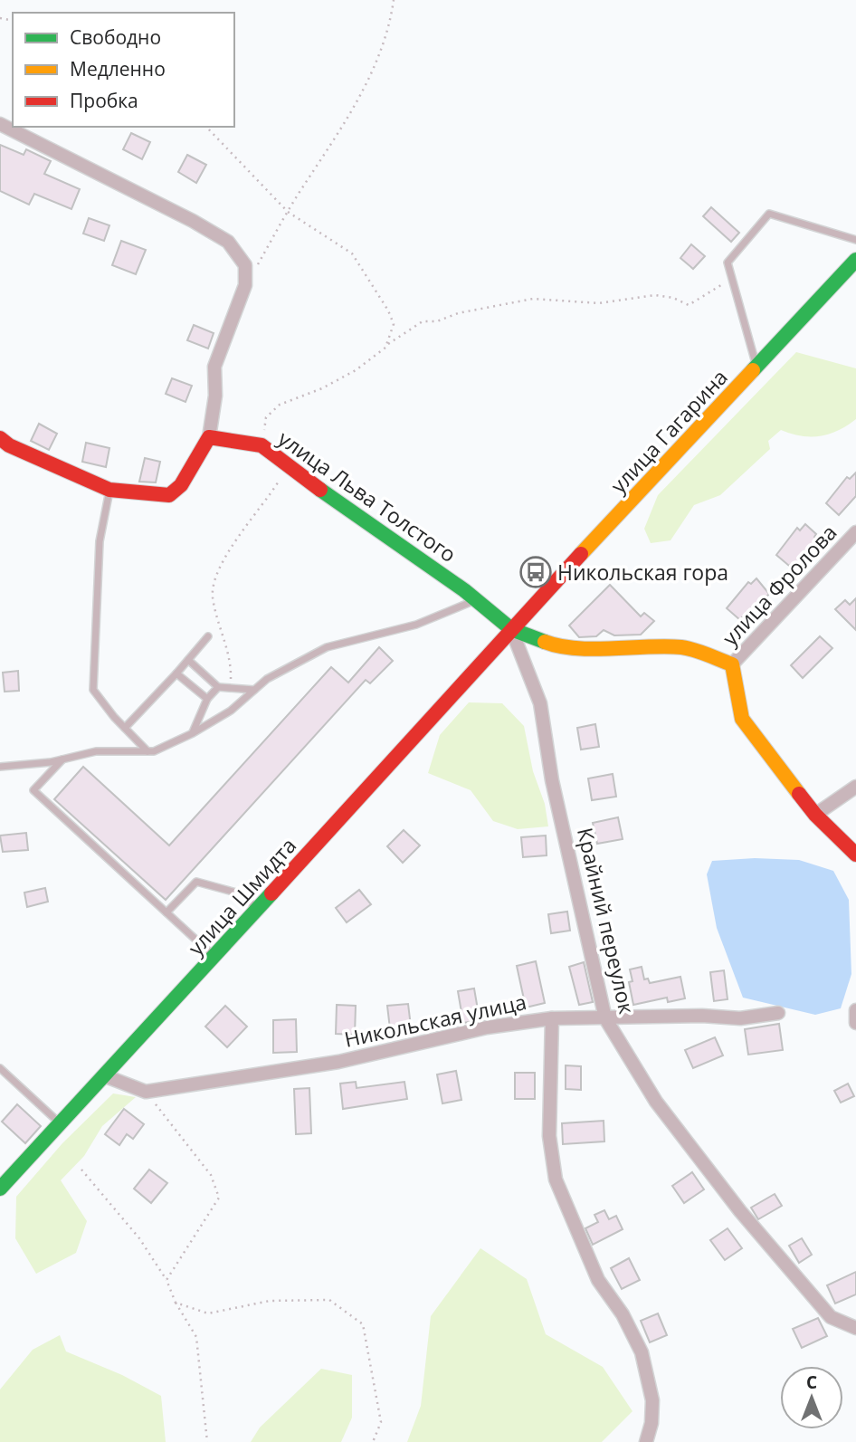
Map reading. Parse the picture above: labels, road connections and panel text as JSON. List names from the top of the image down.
{
  "streets": {
    "main road": ["улица Гагарина", "улица Льва Толстого", "улица Шмидта"],
    "street": ["улица Фролова", "Крайний переулок", "Никольская улица"]
  },
  "crossings": [
    ["улица Гагарина", "улица Льва Толстого"],
    ["улица Гагарина", "улица Шмидта"],
    ["улица Гагарина", "Крайний переулок"],
    ["улица Льва Толстого", "улица Фролова"],
    ["улица Льва Толстого", "улица Шмидта"],
    ["улица Льва Толстого", "Крайний переулок"],
    ["улица Шмидта", "Крайний переулок"],
    ["Крайний переулок", "Никольская улица"]
  ],
  "places": {
    "bus stop": ["Никольская гора"]
  },
  "legend": ["Свободно", "Медленно", "Пробка"],
  "north": "top"
}
